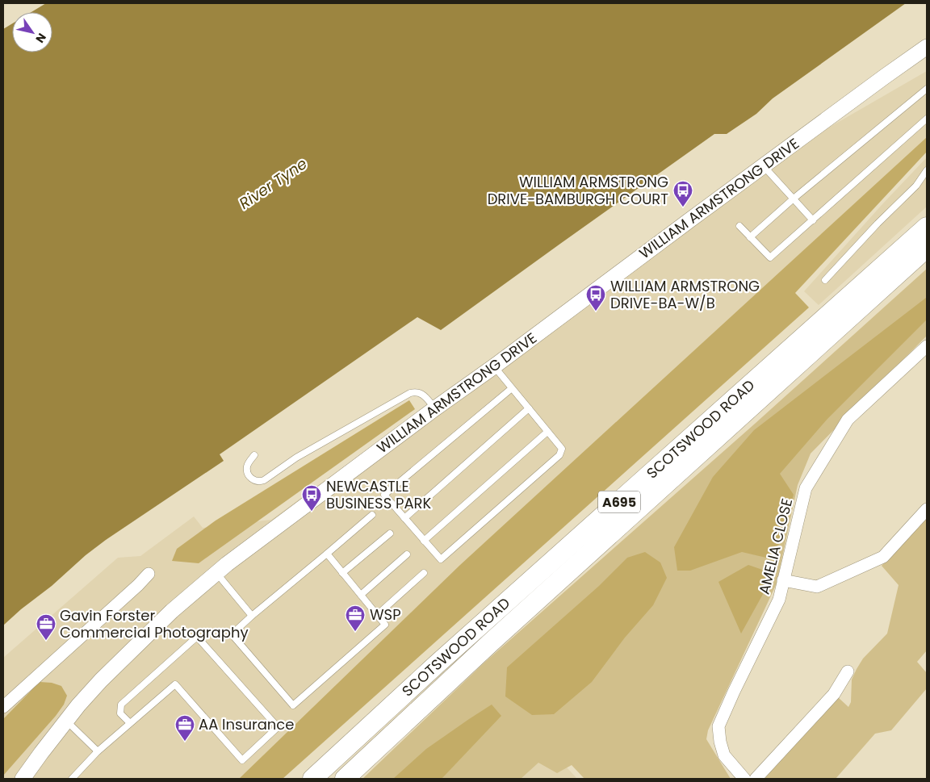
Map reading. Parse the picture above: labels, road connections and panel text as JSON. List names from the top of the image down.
{
  "streets": {
    "main road": ["SCOTSWOOD ROAD", "A695"],
    "street": ["WILLIAM ARMSTRONG DRIVE", "AMELIA CLOSE"]
  },
  "water": ["River Tyne"],
  "places": {
    "bus stop": ["WILLIAM ARMSTRONG DRIVE-BAMBURGH COURT", "WILLIAM ARMSTRONG DRIVE-BA-W/B", "NEWCASTLE BUSINESS PARK"],
    "office": ["WSP", "Gavin Forster Commercial Photography", "AA Insurance"]
  },
  "north": "bottom right"
}
